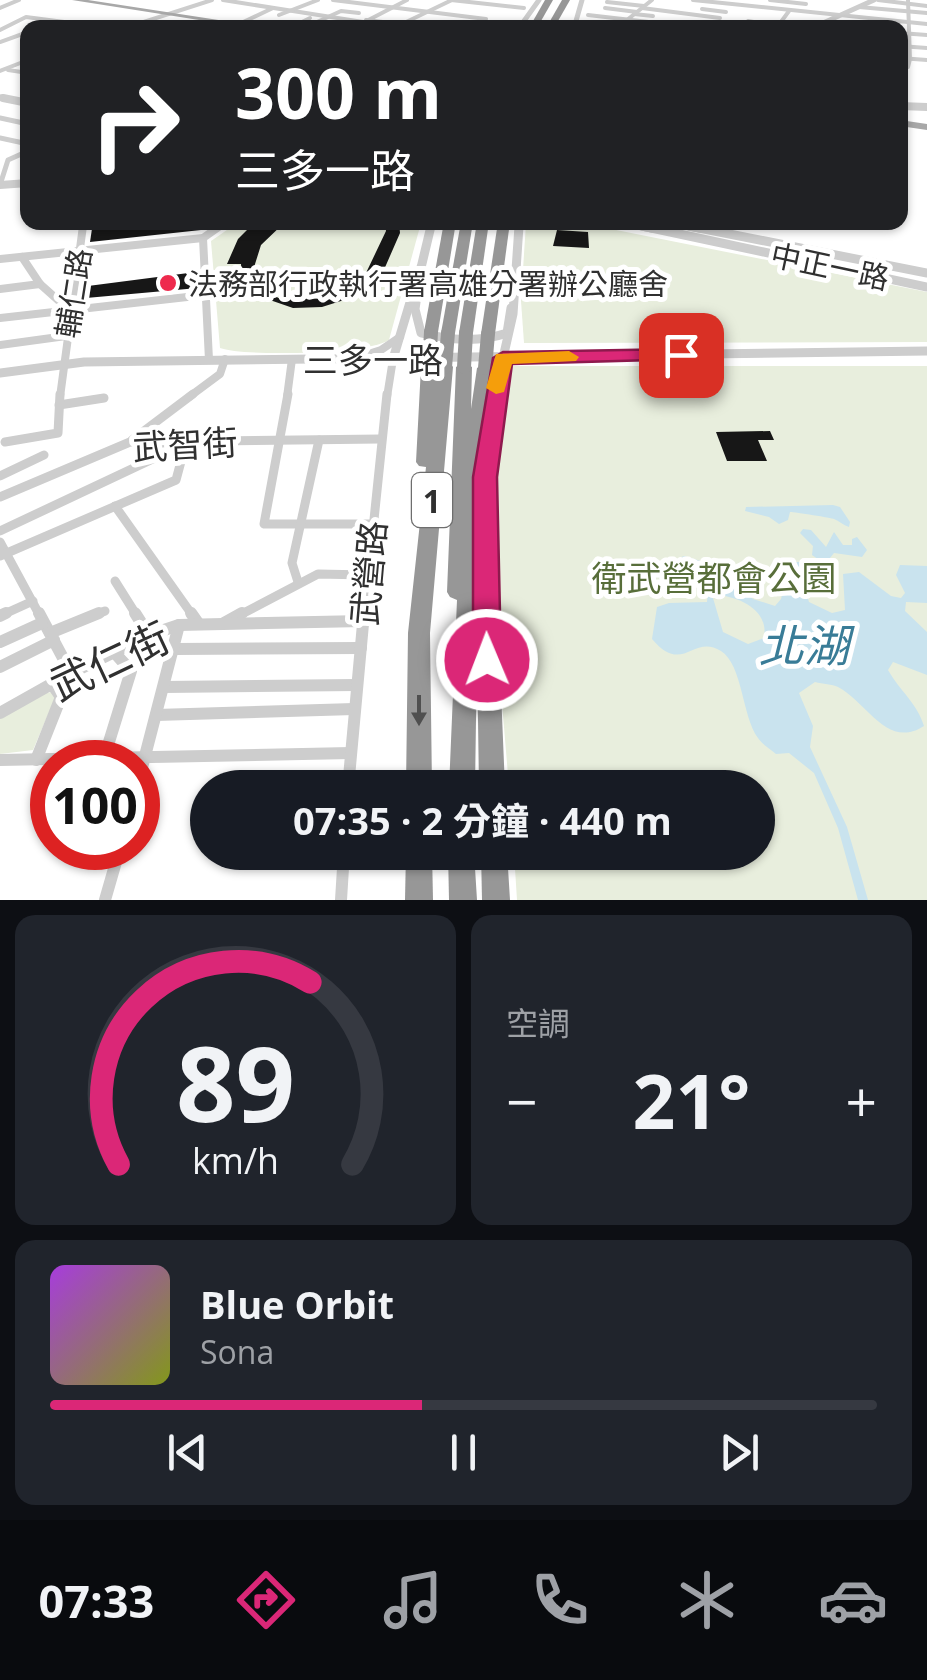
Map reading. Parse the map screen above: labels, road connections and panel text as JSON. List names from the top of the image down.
{
  "streets": {
    "highway": ["1"],
    "street": [
      "中正一路",
      "輔仁路",
      "三多一路",
      "武智街",
      "武營路",
      "武仁街"
    ]
  },
  "crossings": [
    ["輔仁路", "三多一路"],
    ["三多一路", "1"],
    ["三多一路", "武營路"],
    ["武智街", "武營路"],
    ["武營路", "武仁街"]
  ],
  "water": ["北湖"],
  "parks": ["衛武營都會公園"],
  "places": ["法務部行政執行署高雄分署辦公廳舍"],
  "page": {
    "turn": ["300 m", "三多一路"],
    "limit": "100",
    "trip": "07:35 · 2 分鐘 · 440 m",
    "tile": "空調",
    "heat": ["−", "21°", "+"],
    "song": ["Blue Orbit", "Sona"],
    "tabs": "07:33",
    "gauge": ["89", "km/h"]
  }
}
